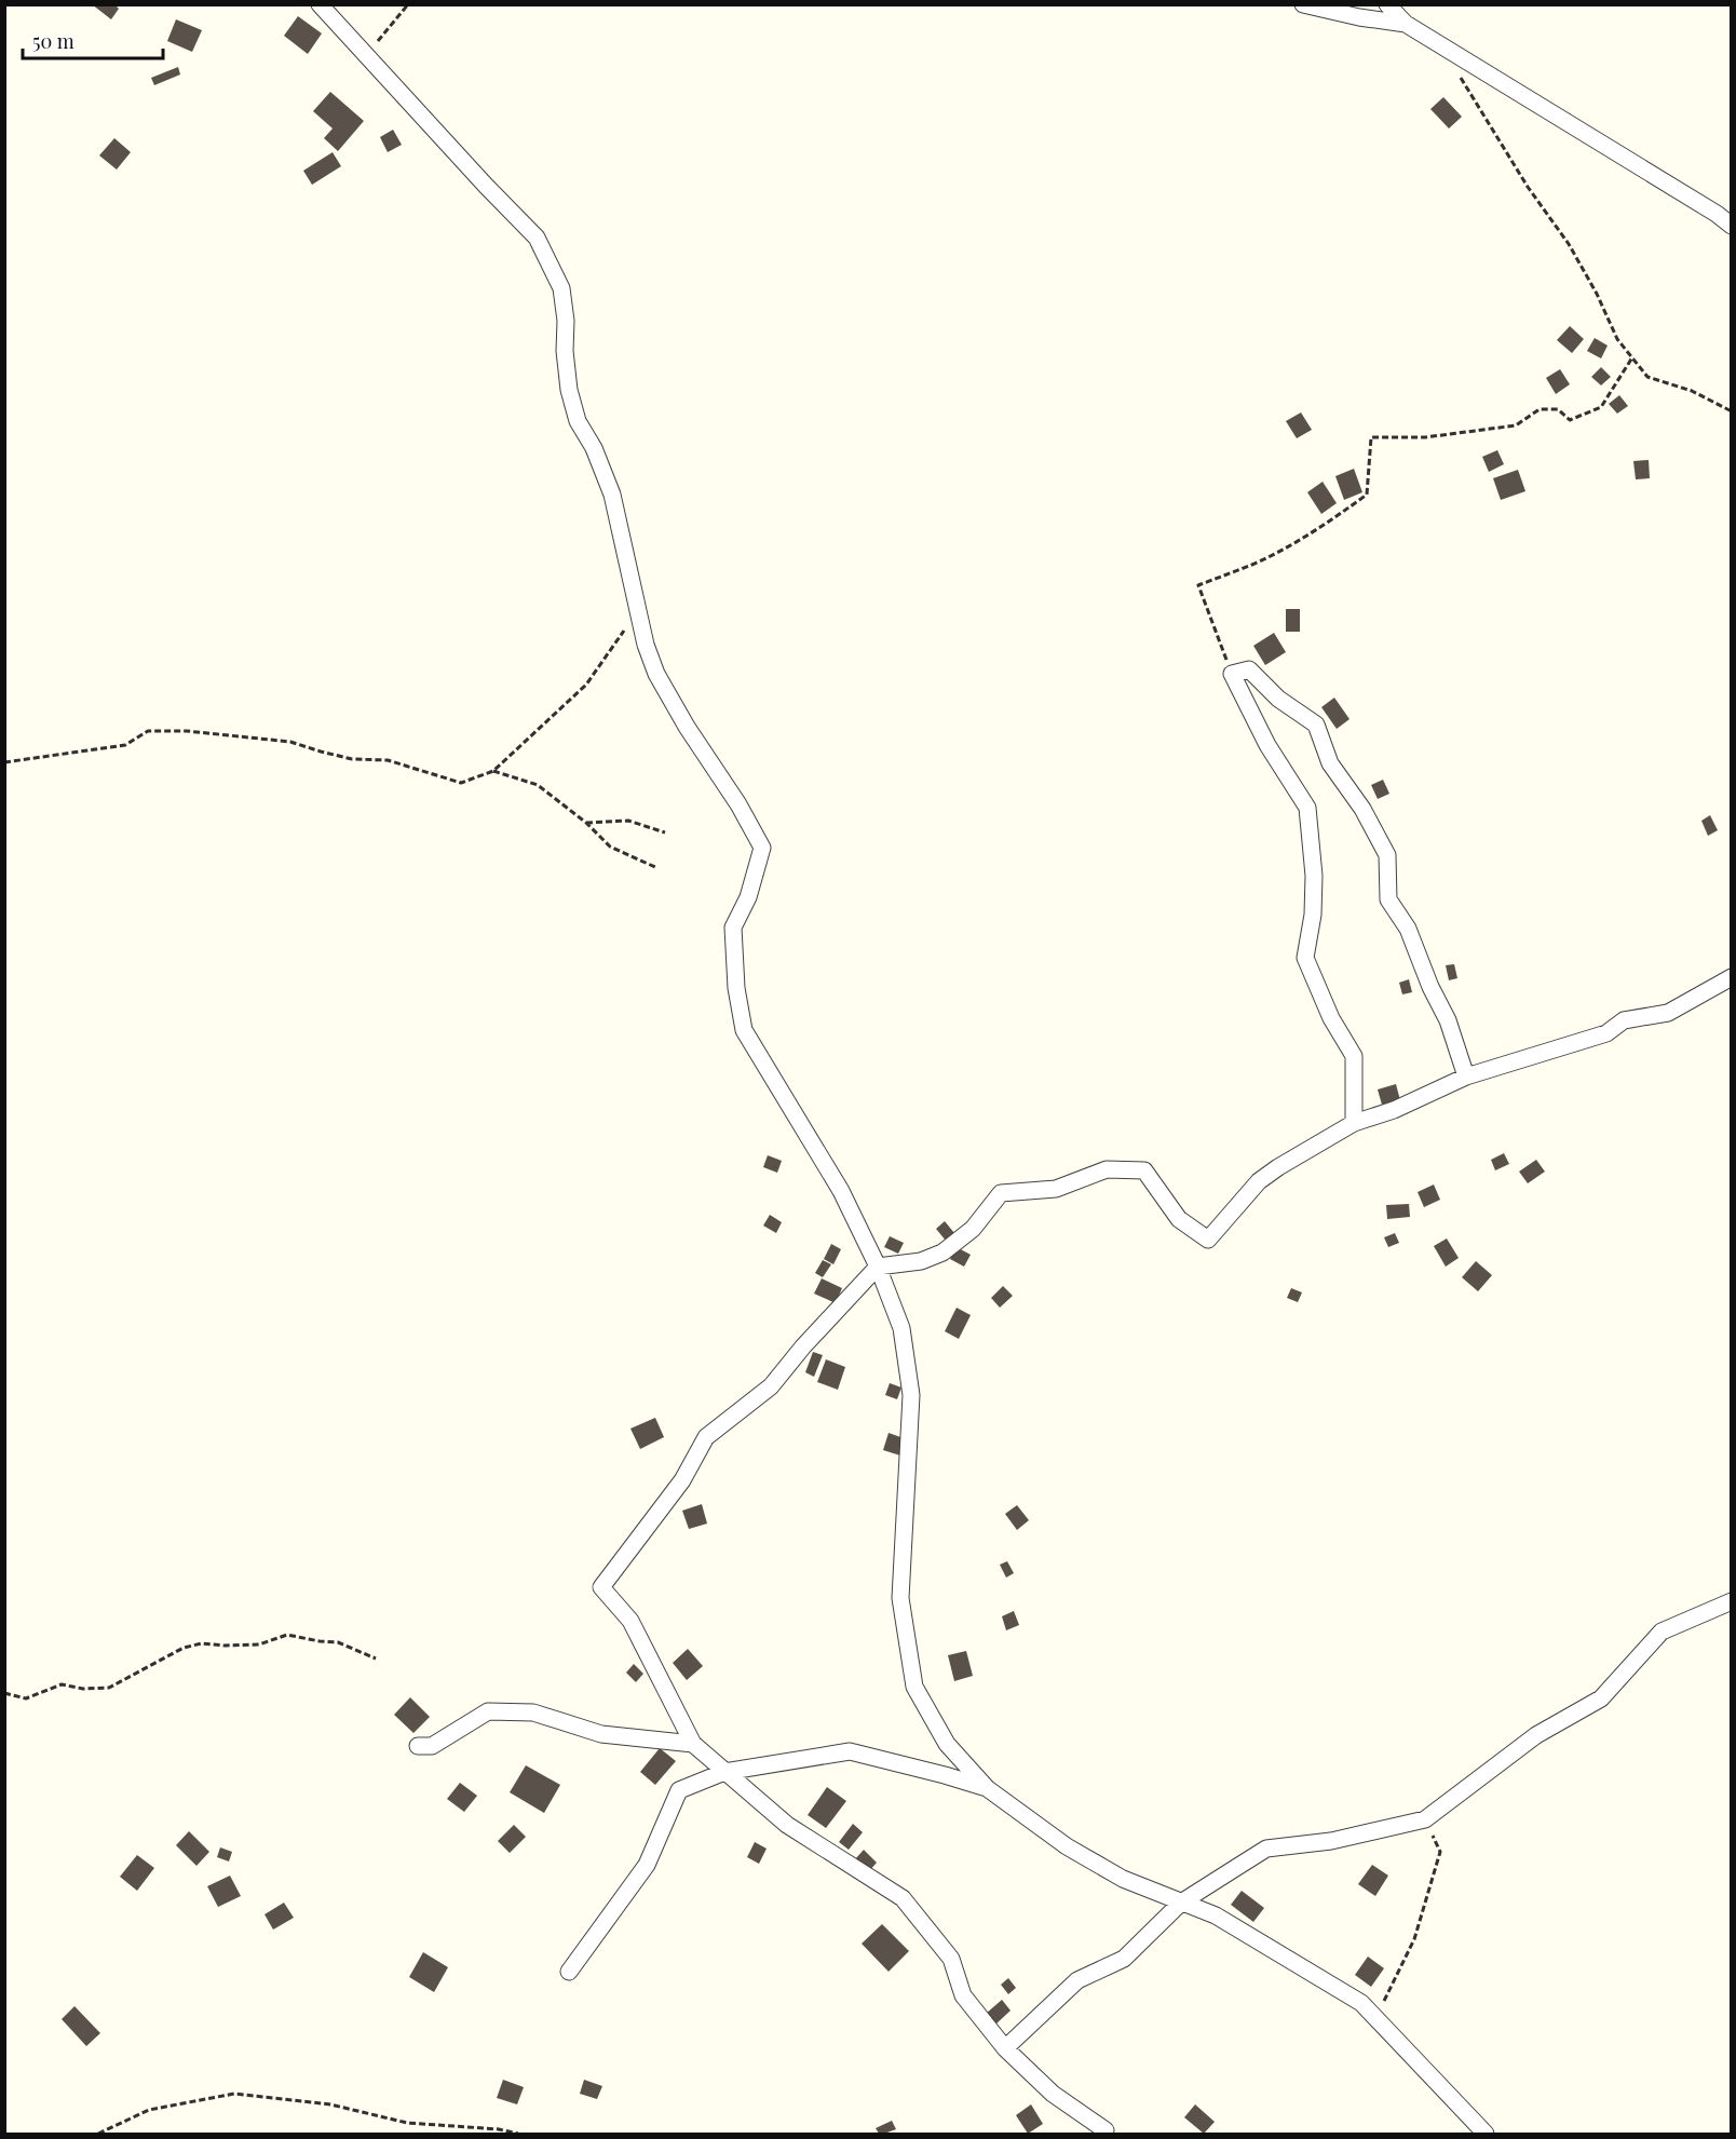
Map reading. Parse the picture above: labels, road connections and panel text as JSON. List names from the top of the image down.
{
  "scale_bar": "50 m"
}
